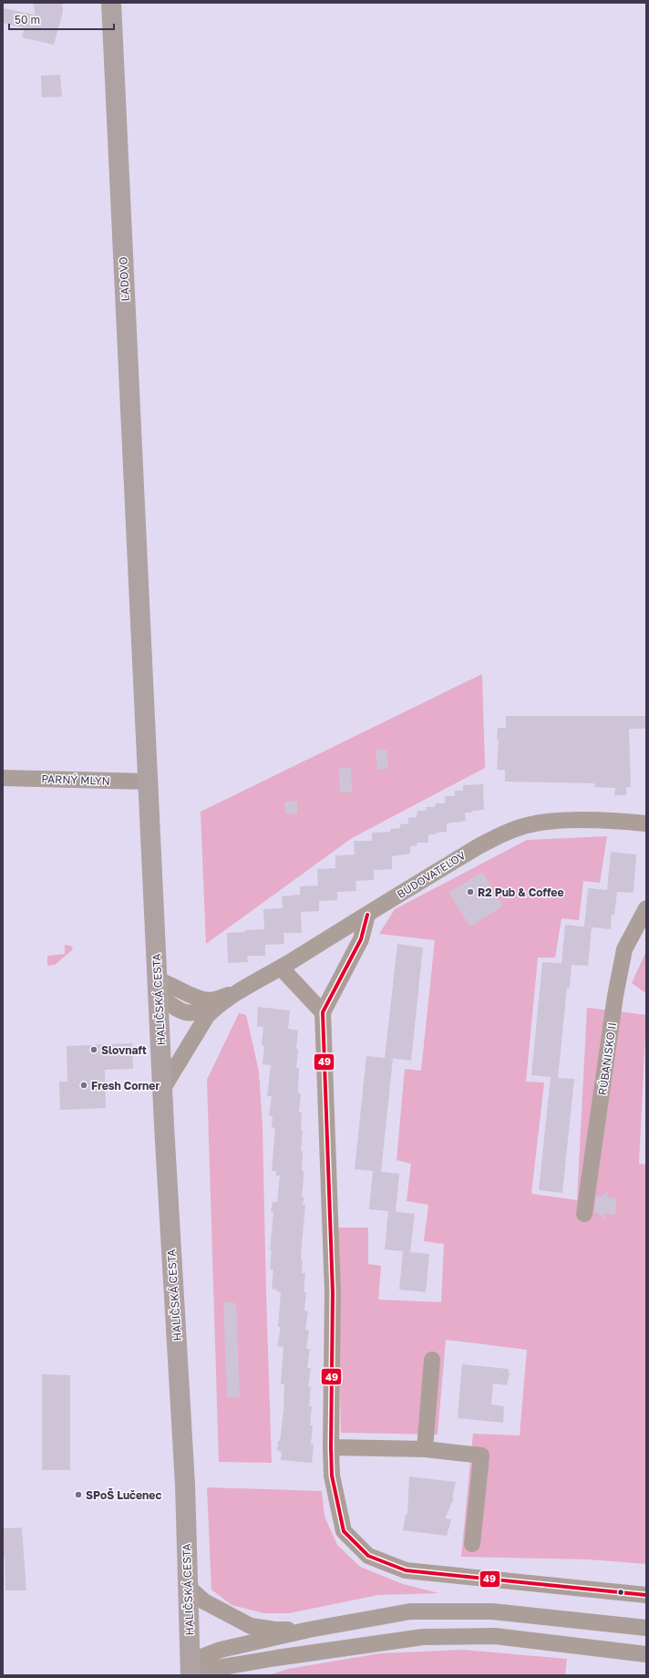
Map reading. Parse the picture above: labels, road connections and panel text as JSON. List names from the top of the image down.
{
  "streets": {
    "main road": ["ĽADOVO", "HALIČSKÁ CESTA"],
    "street": ["PARNÝ MLYN", "BUDOVATEĽOV", "RÚBANISKO II"]
  },
  "crossings": [
    ["ĽADOVO", "PARNÝ MLYN"],
    ["ĽADOVO", "HALIČSKÁ CESTA"],
    ["PARNÝ MLYN", "HALIČSKÁ CESTA"],
    ["BUDOVATEĽOV", "HALIČSKÁ CESTA"]
  ],
  "places": [
    "R2 Pub & Coffee",
    "Slovnaft",
    "Fresh Corner",
    "SPoŠ Lučenec"
  ],
  "lines": ["transit line 49"],
  "scale_bar": "50 m"
}
